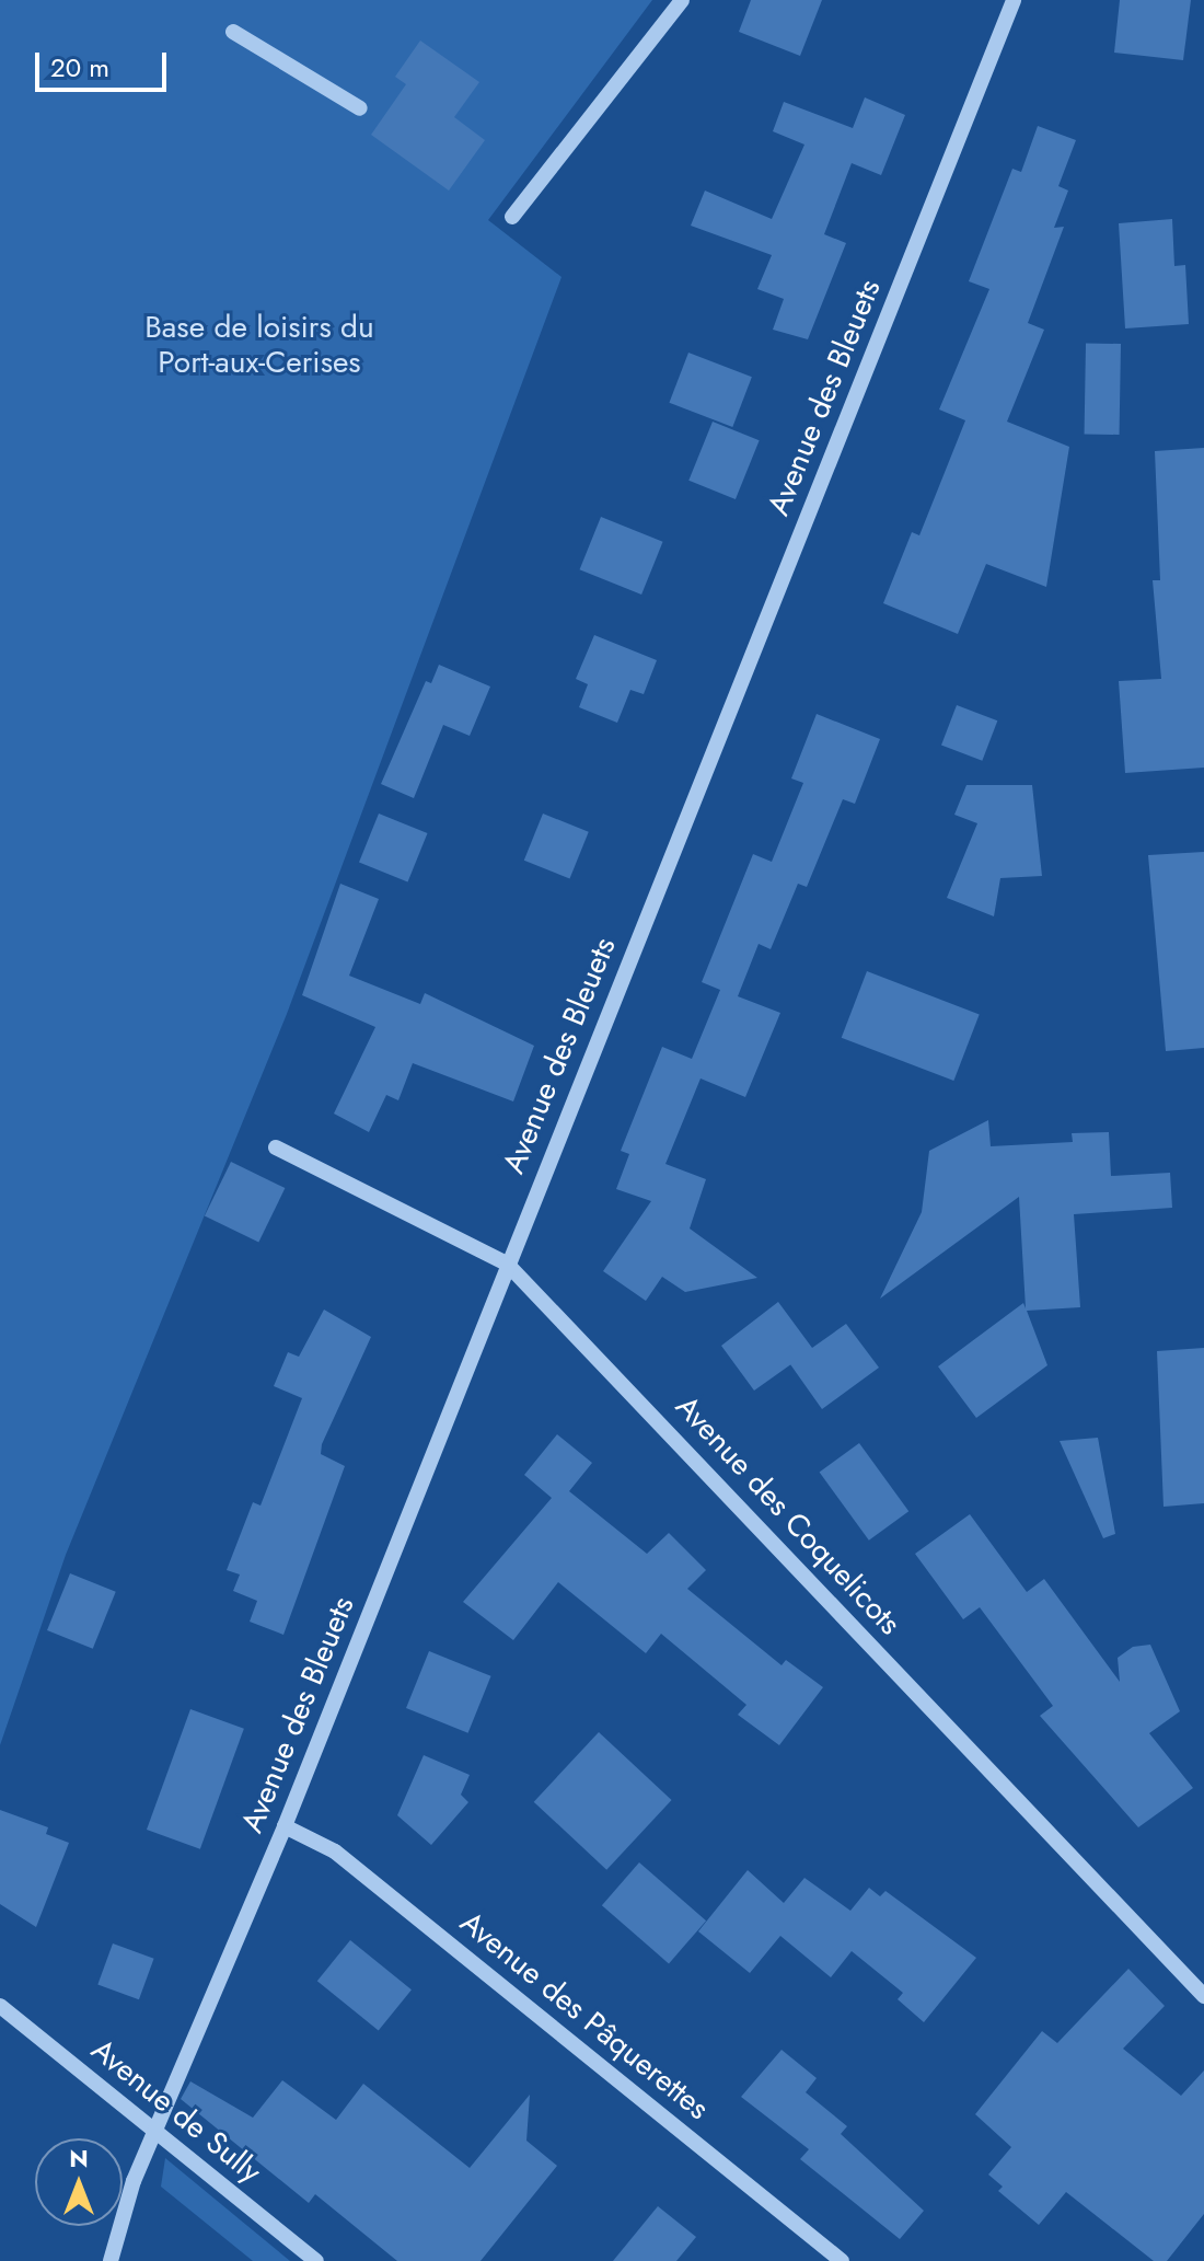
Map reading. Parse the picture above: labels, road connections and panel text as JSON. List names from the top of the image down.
{
  "streets": {
    "street": [
      "Avenue des Bleuets",
      "Avenue des Coquelicots",
      "Avenue des Pâquerettes",
      "Avenue de Sully"
    ]
  },
  "crossings": [
    ["Avenue des Bleuets", "Avenue des Coquelicots"],
    ["Avenue des Bleuets", "Avenue des Pâquerettes"],
    ["Avenue des Bleuets", "Avenue de Sully"]
  ],
  "parks": ["Base de loisirs du Port-aux-Cerises"],
  "scale_bar": "20 m",
  "north": "top"
}
